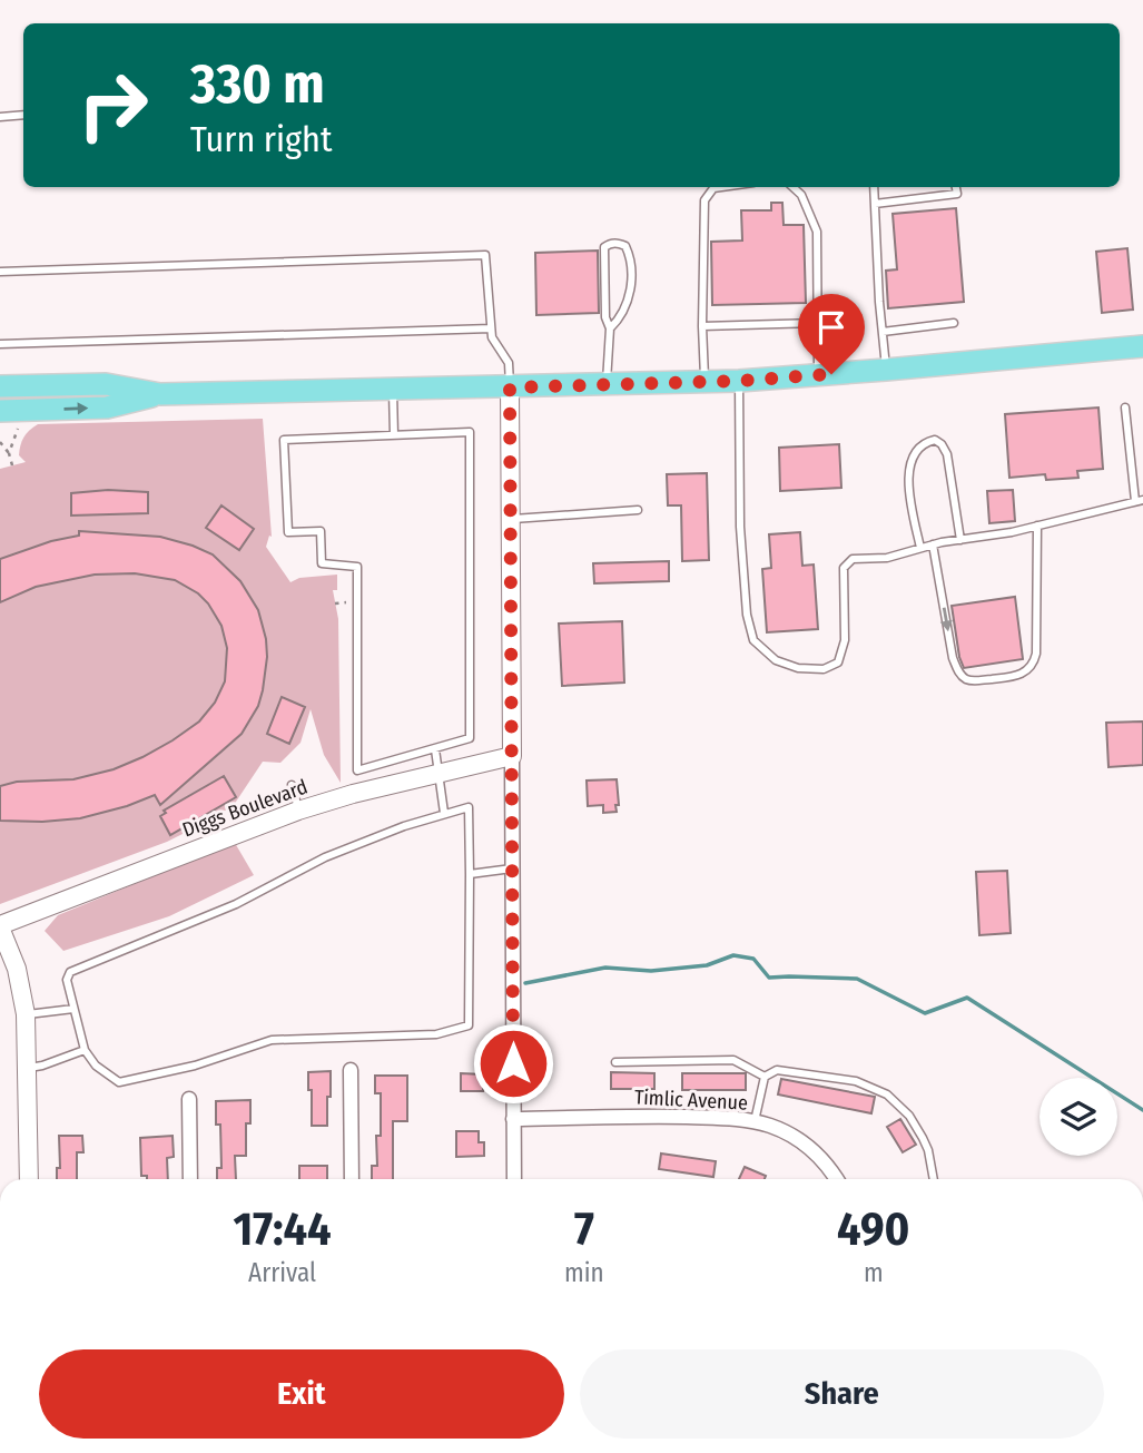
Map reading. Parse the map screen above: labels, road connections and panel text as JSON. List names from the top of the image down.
{
  "streets": {
    "street": ["Diggs Boulevard", "Timlic Avenue"]
  },
  "page": {
    "turn": ["330 m", "Turn right"],
    "eta": [
      "17:44",
      "Arrival",
      "7",
      "min",
      "490",
      "m"
    ],
    "buttons": ["Exit", "Share"]
  }
}
